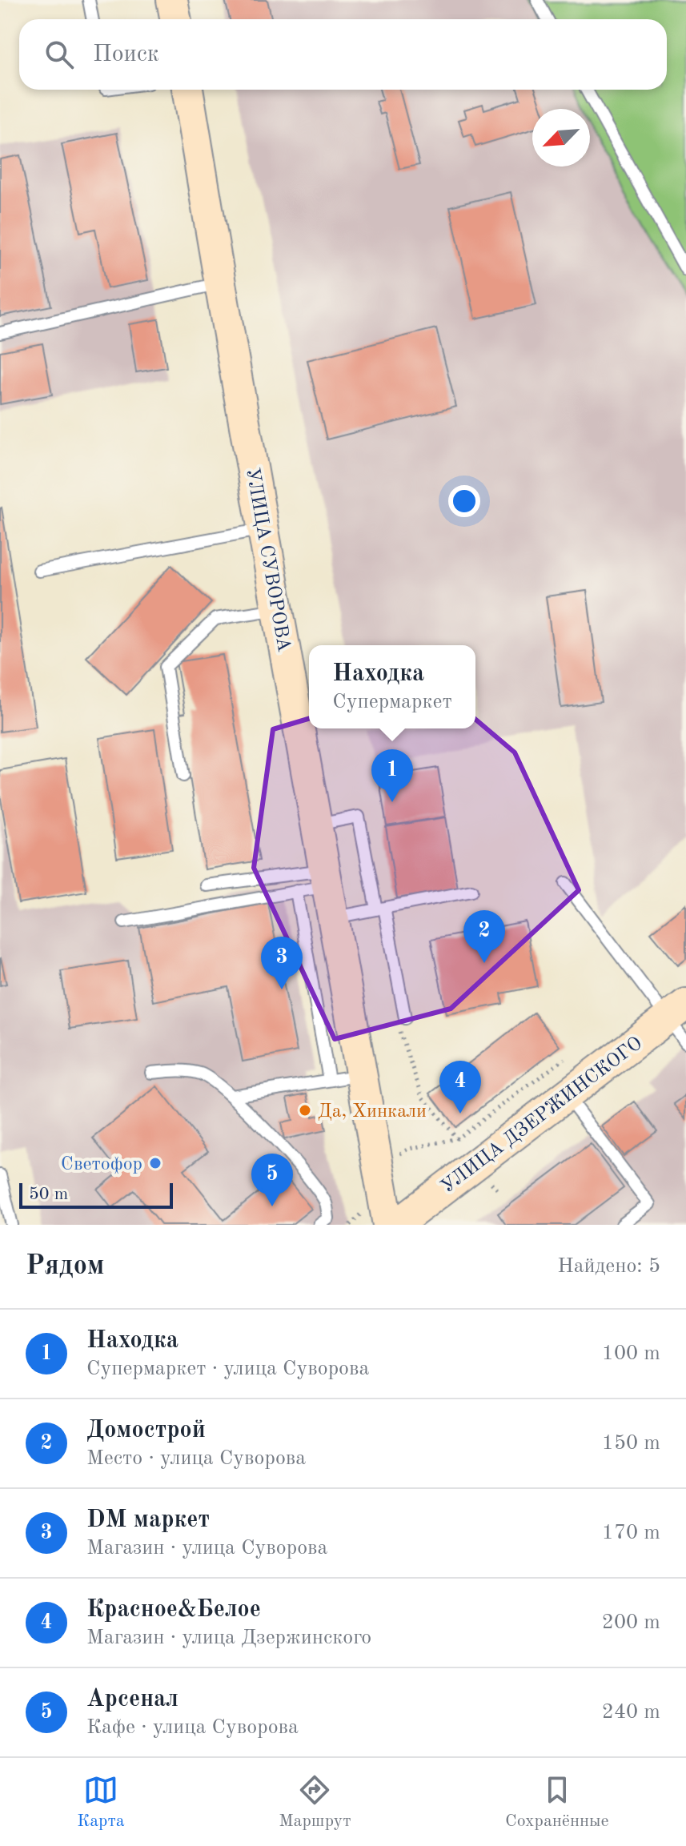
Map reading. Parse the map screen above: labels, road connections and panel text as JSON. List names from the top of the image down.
{
  "streets": {
    "street": ["УЛИЦА СУВОРОВА", "УЛИЦА ДЗЕРЖИНСКОГО"]
  },
  "places": ["Да, Хинкали", "Светофор"],
  "scale_bar": "50 m",
  "north": "bottom left",
  "page": {
    "search": "Поиск",
    "popup": ["Находка", "Супермаркет"],
    "pins": [
      "1",
      "2",
      "3",
      "4",
      "5"
    ],
    "scale": "50 m",
    "heading": ["Рядом", "Найдено: 5"],
    "list": [
      {
        "mark": "1",
        "name": "Находка",
        "note": "Супермаркет · улица Суворова",
        "value": "100 m"
      },
      {
        "mark": "2",
        "name": "Домострой",
        "note": "Место · улица Суворова",
        "value": "150 m"
      },
      {
        "mark": "3",
        "name": "DM маркет",
        "note": "Магазин · улица Суворова",
        "value": "170 m"
      },
      {
        "mark": "4",
        "name": "Красное&Белое",
        "note": "Магазин · улица Дзержинского",
        "value": "200 m"
      },
      {
        "mark": "5",
        "name": "Арсенал",
        "note": "Кафе · улица Суворова",
        "value": "240 m"
      }
    ],
    "nav": ["Карта", "Маршрут", "Сохранённые"]
  }
}
